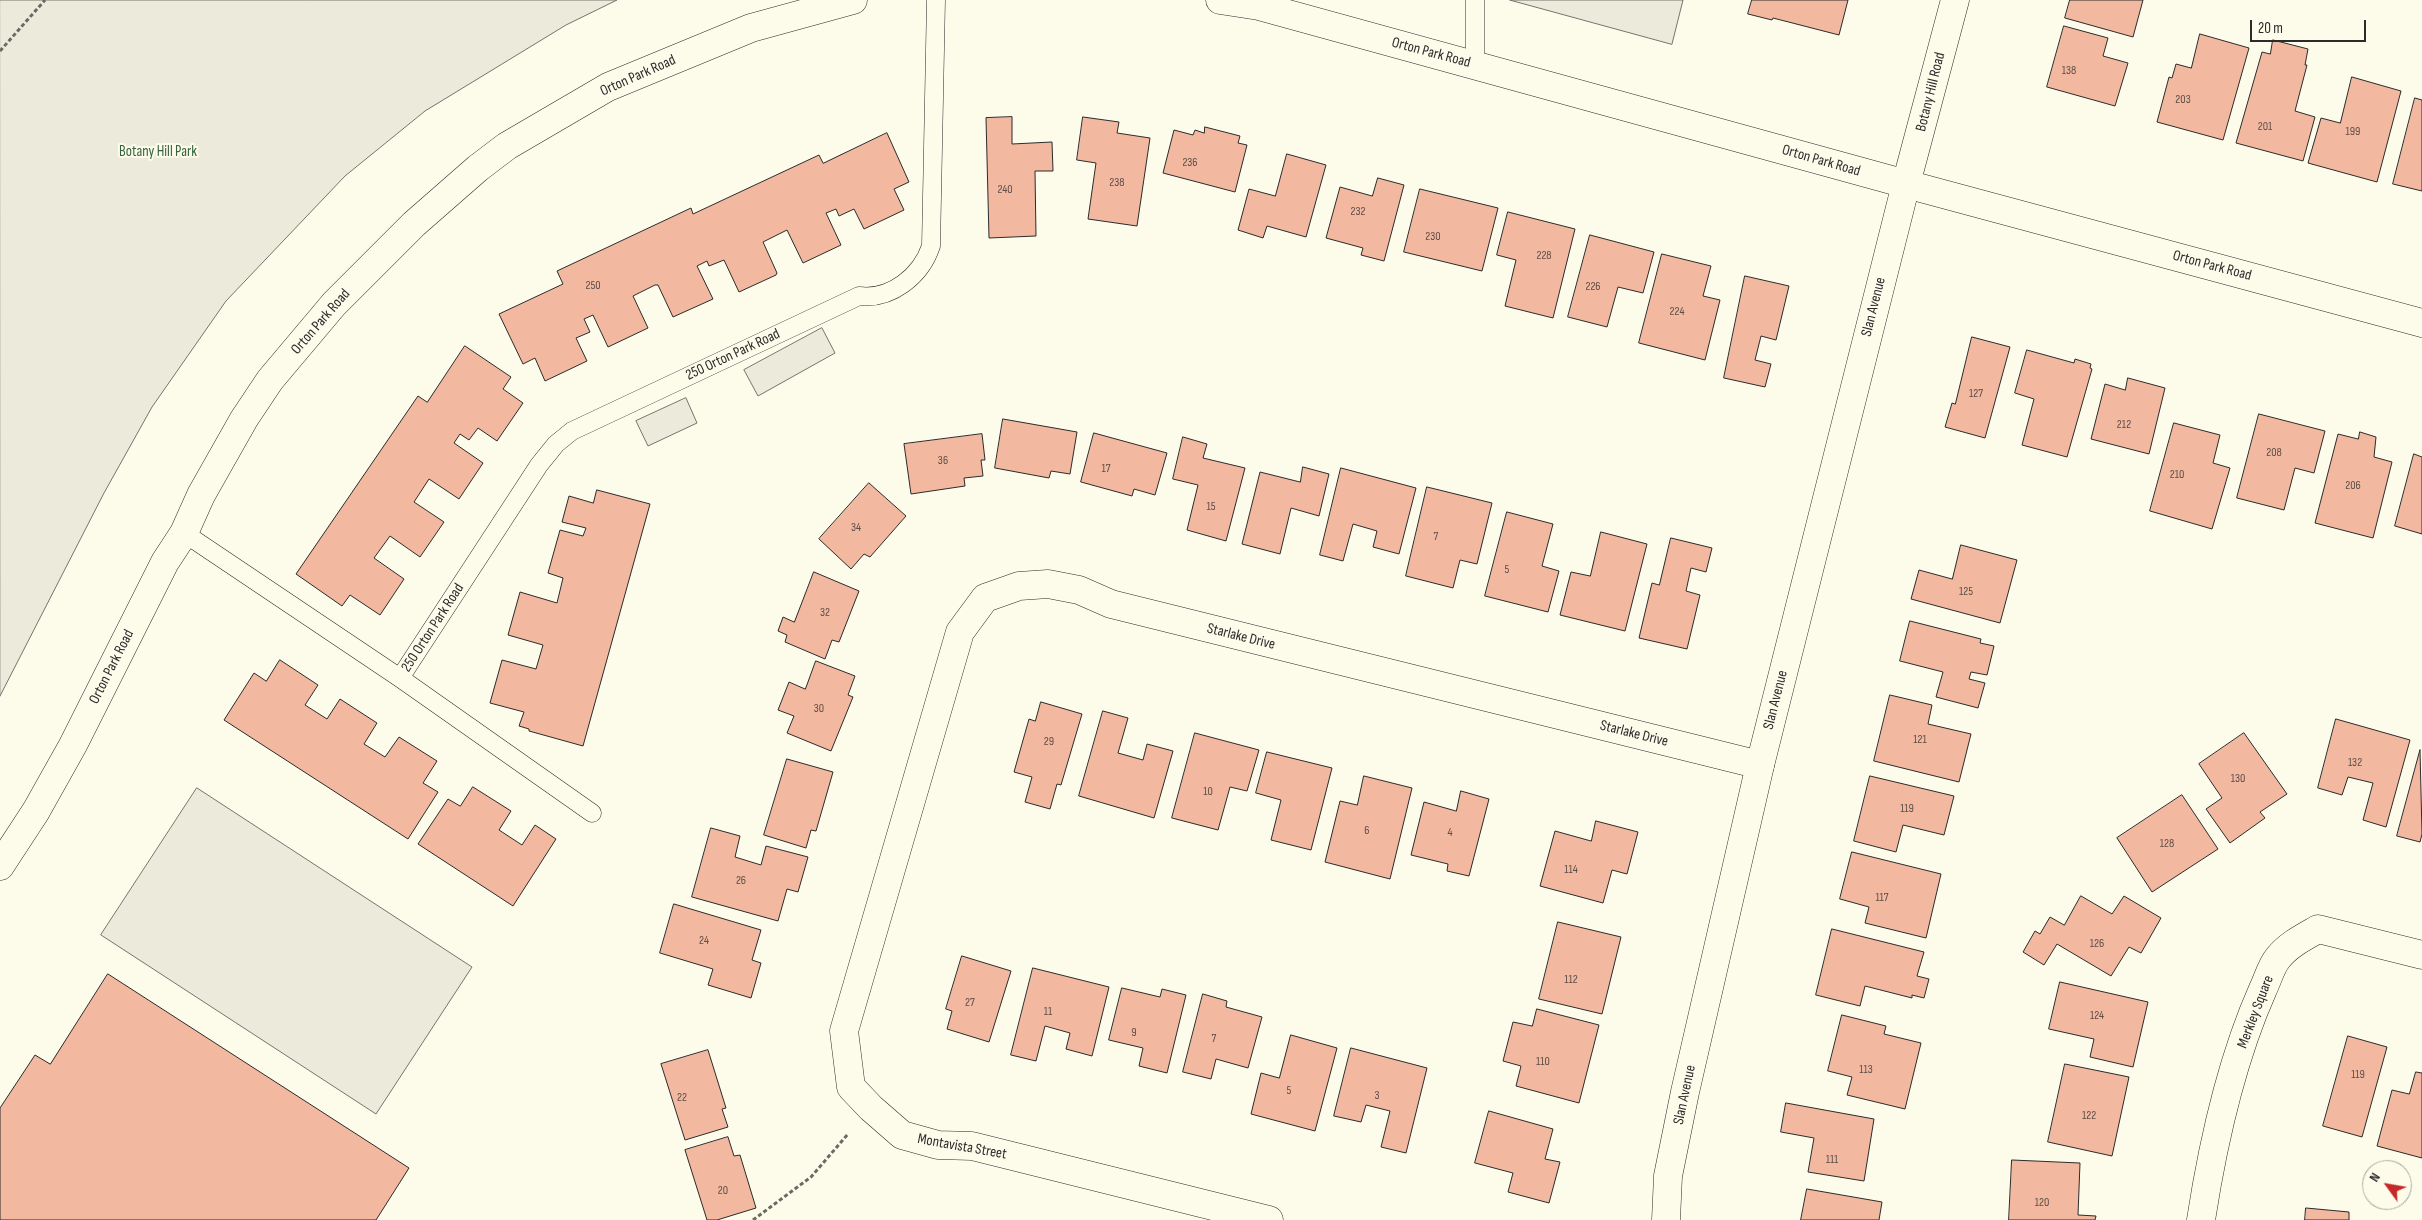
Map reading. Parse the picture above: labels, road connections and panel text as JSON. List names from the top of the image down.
{
  "streets": {
    "street": [
      "Orton Park Road",
      "Botany Hill Road",
      "Slan Avenue",
      "Starlake Drive",
      "Merkley Square",
      "Montavista Street"
    ],
    "lane": ["250 Orton Park Road"]
  },
  "crossings": [
    ["Orton Park Road", "Botany Hill Road"],
    ["Orton Park Road", "Slan Avenue"],
    ["Orton Park Road", "250 Orton Park Road"],
    ["Botany Hill Road", "Slan Avenue"],
    ["Slan Avenue", "Starlake Drive"],
    ["Starlake Drive", "Montavista Street"]
  ],
  "parks": ["Botany Hill Park"],
  "house_numbers": [
    "138",
    "203",
    "201",
    "199",
    "236",
    "238",
    "240",
    "232",
    "230",
    "228",
    "250",
    "226",
    "224",
    "127",
    "212",
    "208",
    "36",
    "17",
    "210",
    "206",
    "15",
    "34",
    "7",
    "5",
    "125",
    "32",
    "30",
    "121",
    "29",
    "132",
    "130",
    "10",
    "119",
    "6",
    "4",
    "128",
    "114",
    "26",
    "117",
    "24",
    "126",
    "112",
    "27",
    "11",
    "124",
    "9",
    "7",
    "110",
    "113",
    "119",
    "5",
    "3",
    "22",
    "122",
    "111",
    "20",
    "120"
  ],
  "scale_bar": "20 m",
  "north": "top left"
}
